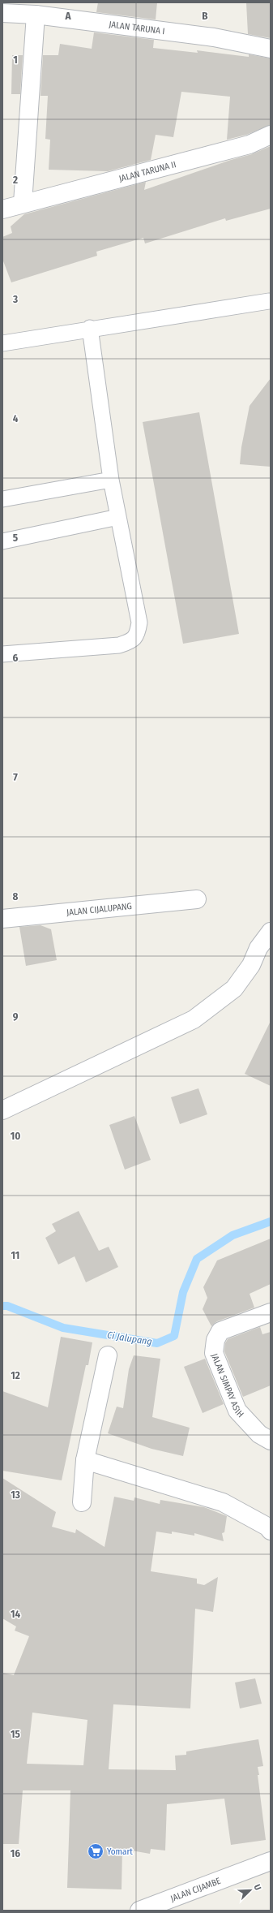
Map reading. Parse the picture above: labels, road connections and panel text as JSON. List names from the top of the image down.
{
  "streets": {
    "street": [
      "JALAN TARUNA I",
      "JALAN TARUNA II",
      "JALAN CIJALUPANG",
      "JALAN SIMPAY ASIH",
      "JALAN CIJAMBE"
    ]
  },
  "water": ["Ci Jalupang"],
  "places": {
    "supermarket": ["Yomart"]
  },
  "north": "top right",
  "grid": {
    "columns": ["A", "B"],
    "rows": [
      "1",
      "2",
      "3",
      "4",
      "5",
      "6",
      "7",
      "8",
      "9",
      "10",
      "11",
      "12",
      "13",
      "14",
      "15",
      "16"
    ]
  }
}
